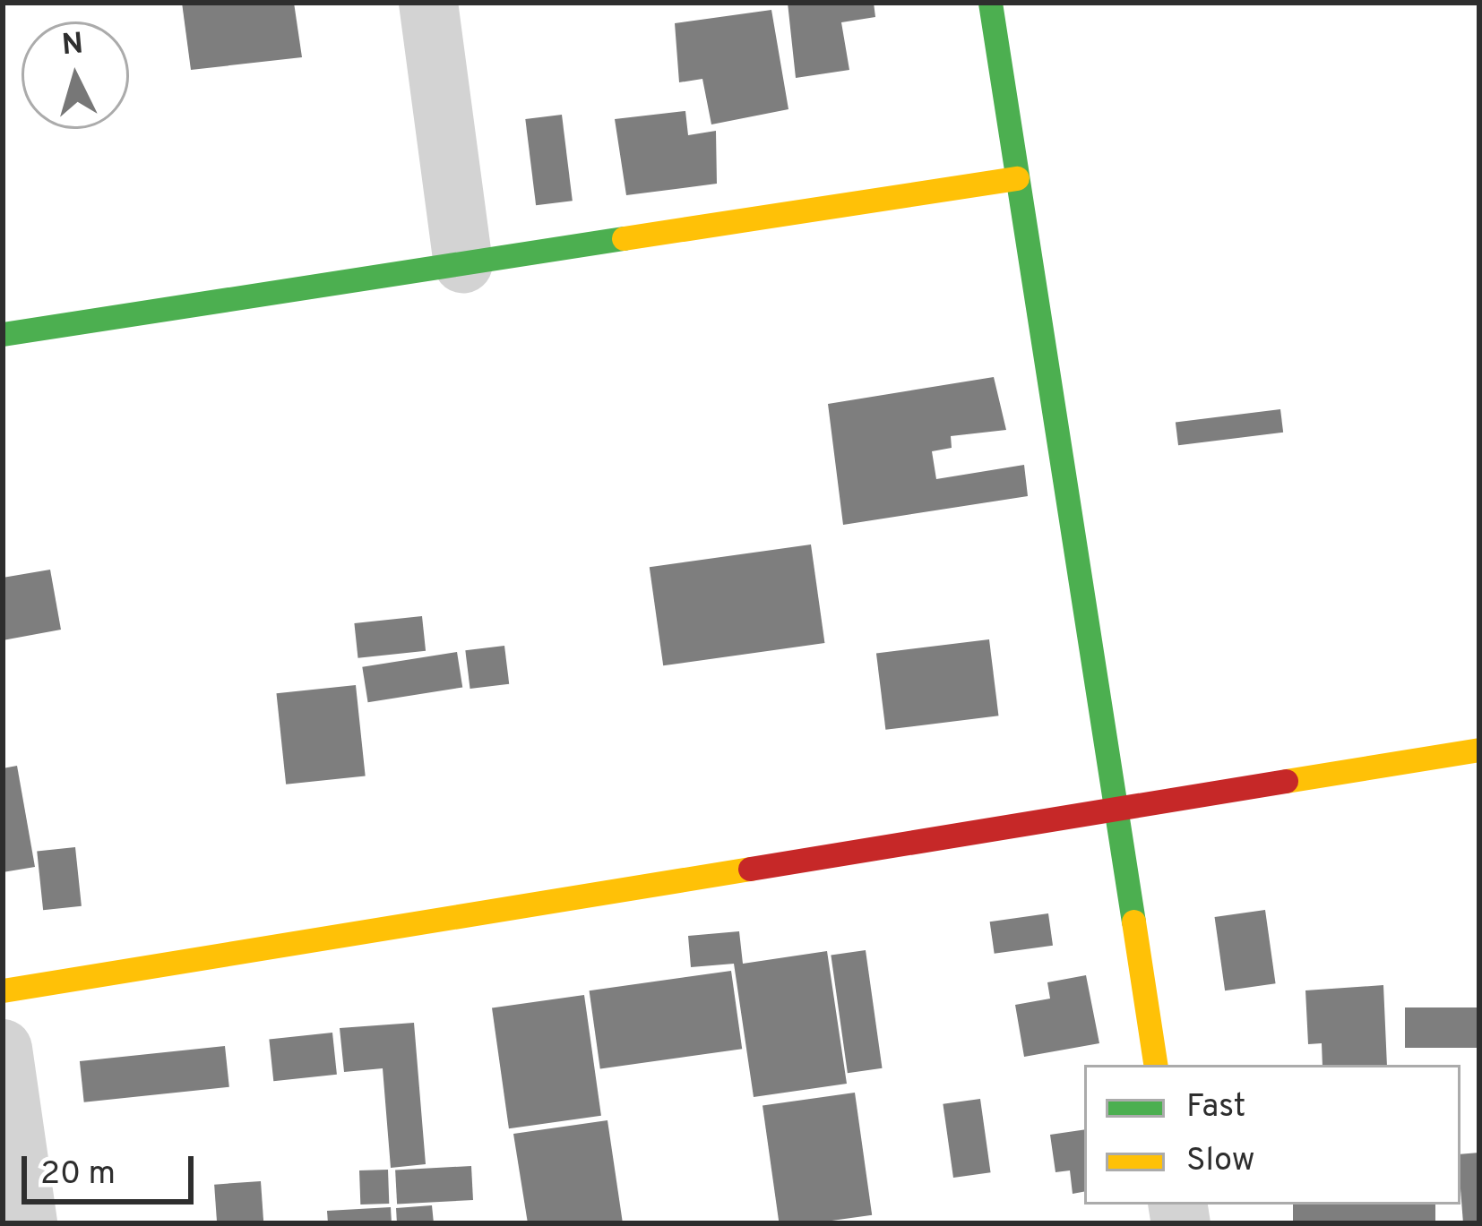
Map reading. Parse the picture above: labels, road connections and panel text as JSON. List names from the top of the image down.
{
  "legend": ["Fast", "Slow"],
  "scale_bar": "20 m",
  "north": "top"
}
